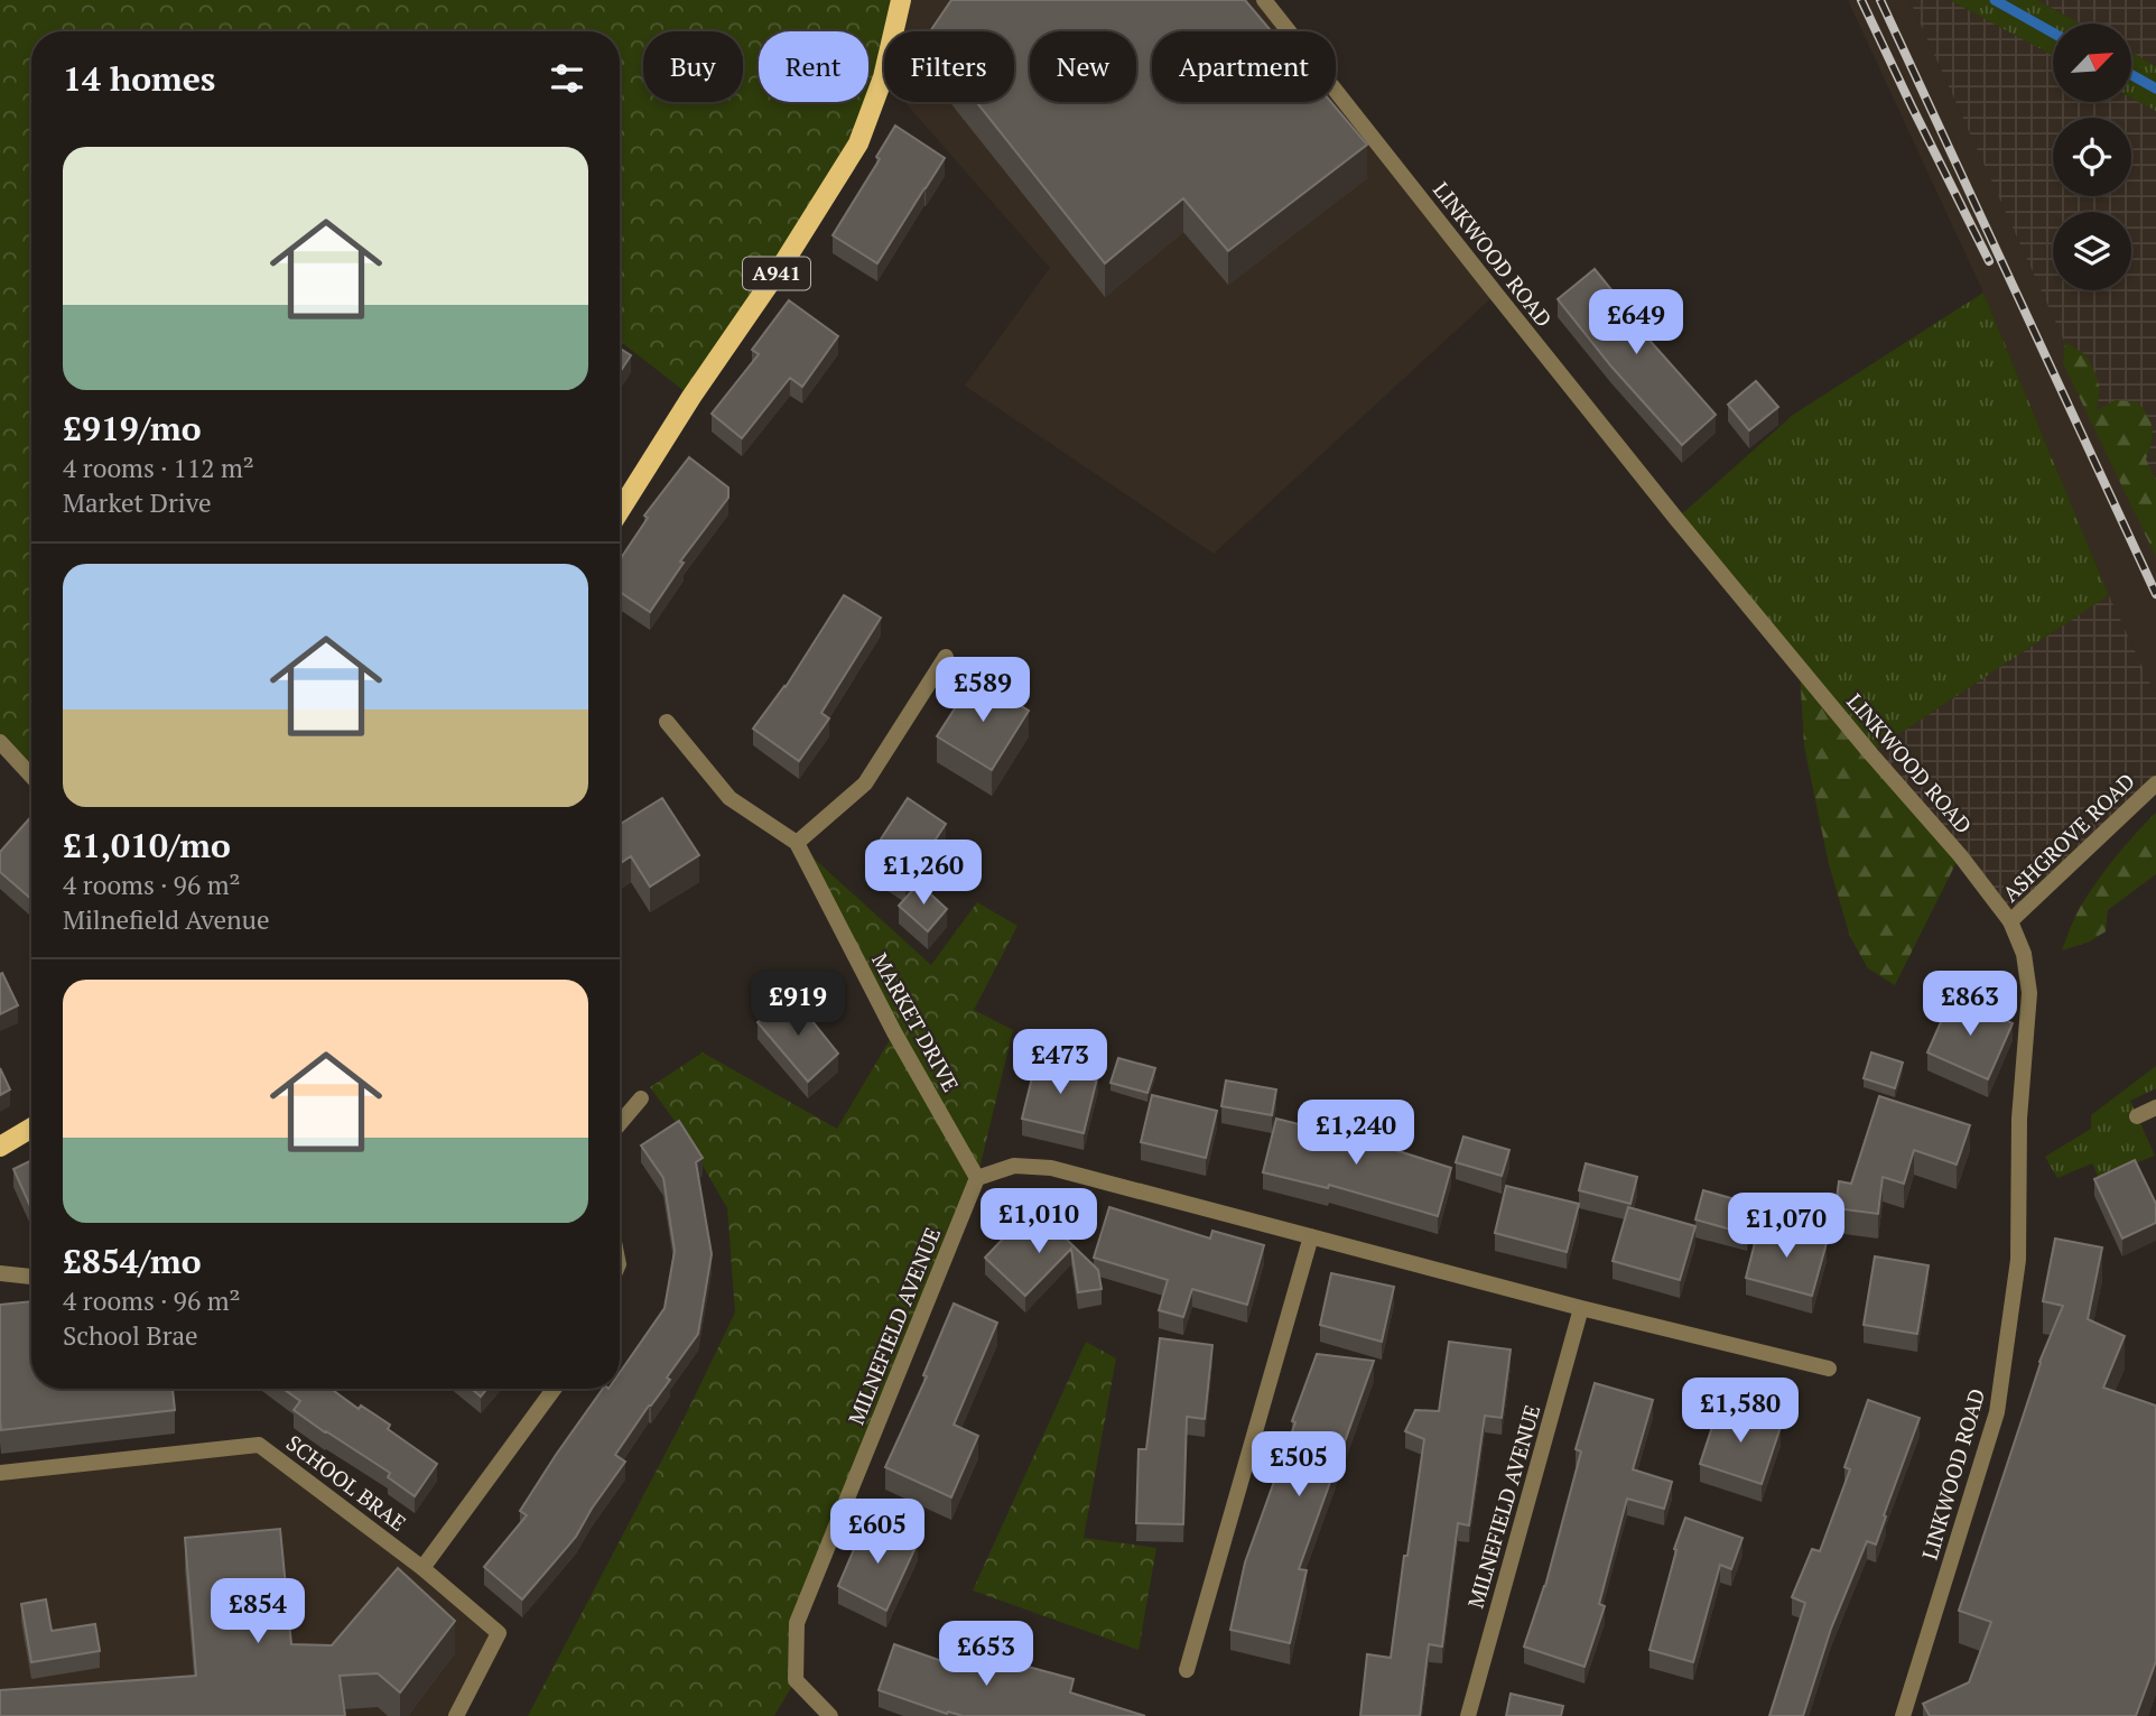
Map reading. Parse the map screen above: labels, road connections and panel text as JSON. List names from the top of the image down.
{
  "streets": {
    "main road": ["A941"],
    "street": [
      "LINKWOOD ROAD",
      "ASHGROVE ROAD",
      "MARKET DRIVE",
      "MILNEFIELD AVENUE",
      "SCHOOL BRAE"
    ]
  },
  "crossings": [
    ["LINKWOOD ROAD", "ASHGROVE ROAD"],
    ["MARKET DRIVE", "MILNEFIELD AVENUE"]
  ],
  "north": "top right",
  "page": {
    "chip": [
      "Buy",
      "Rent",
      "Filters",
      "New",
      "Apartment"
    ],
    "heading": "14 homes",
    "list": [
      {
        "name": "£919/mo",
        "note": "4 rooms · 112 m² · Market Drive"
      },
      {
        "name": "£1,010/mo",
        "note": "4 rooms · 96 m² · Milnefield Avenue"
      },
      {
        "name": "£854/mo",
        "note": "4 rooms · 96 m² · School Brae"
      }
    ],
    "price": [
      "£649",
      "£589",
      "£1,260",
      "£919",
      "£863",
      "£473",
      "£1,240",
      "£1,010",
      "£1,070",
      "£1,580",
      "£505",
      "£605",
      "£854",
      "£653"
    ]
  }
}
